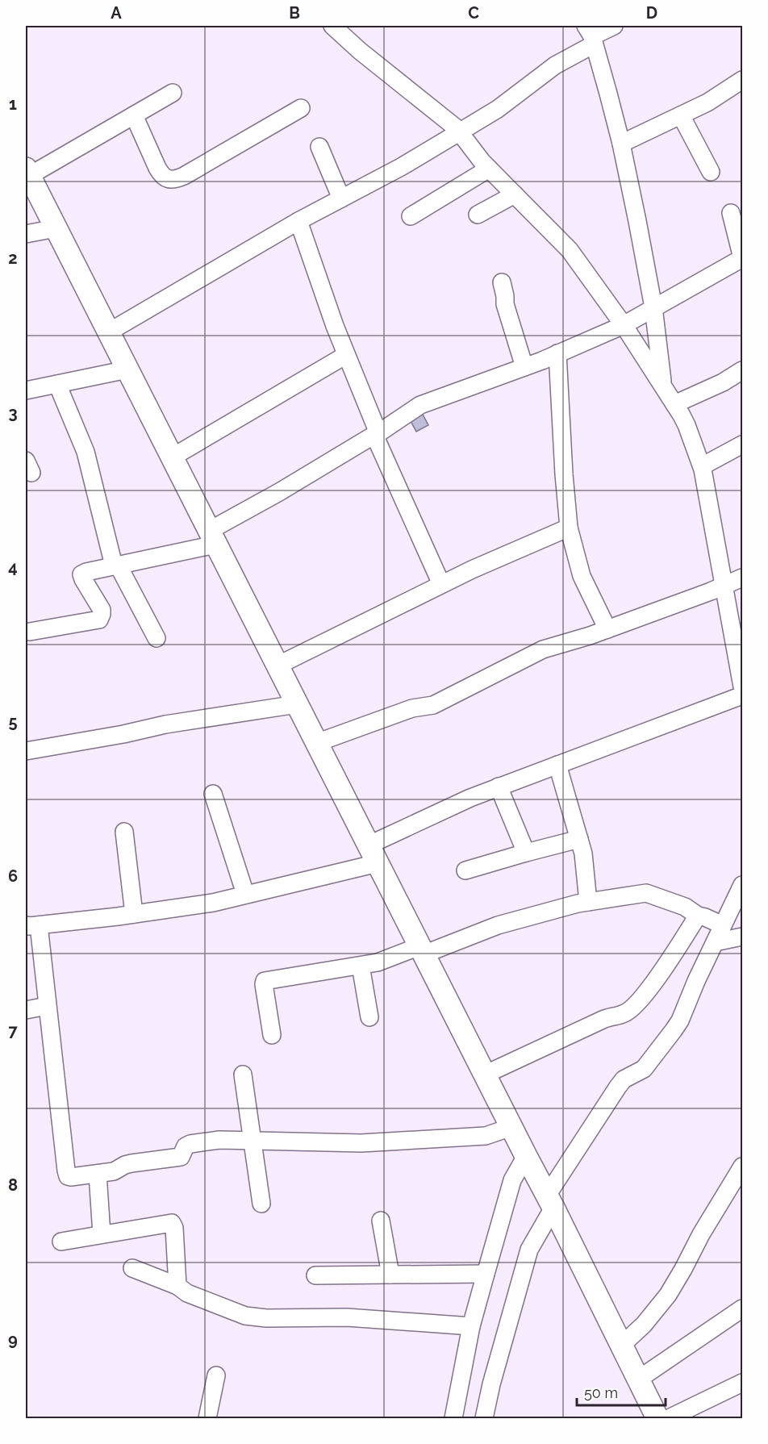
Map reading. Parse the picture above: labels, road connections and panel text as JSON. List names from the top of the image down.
{
  "scale_bar": "50 m",
  "grid": {
    "columns": [
      "A",
      "B",
      "C",
      "D"
    ],
    "rows": [
      "1",
      "2",
      "3",
      "4",
      "5",
      "6",
      "7",
      "8",
      "9"
    ]
  }
}
